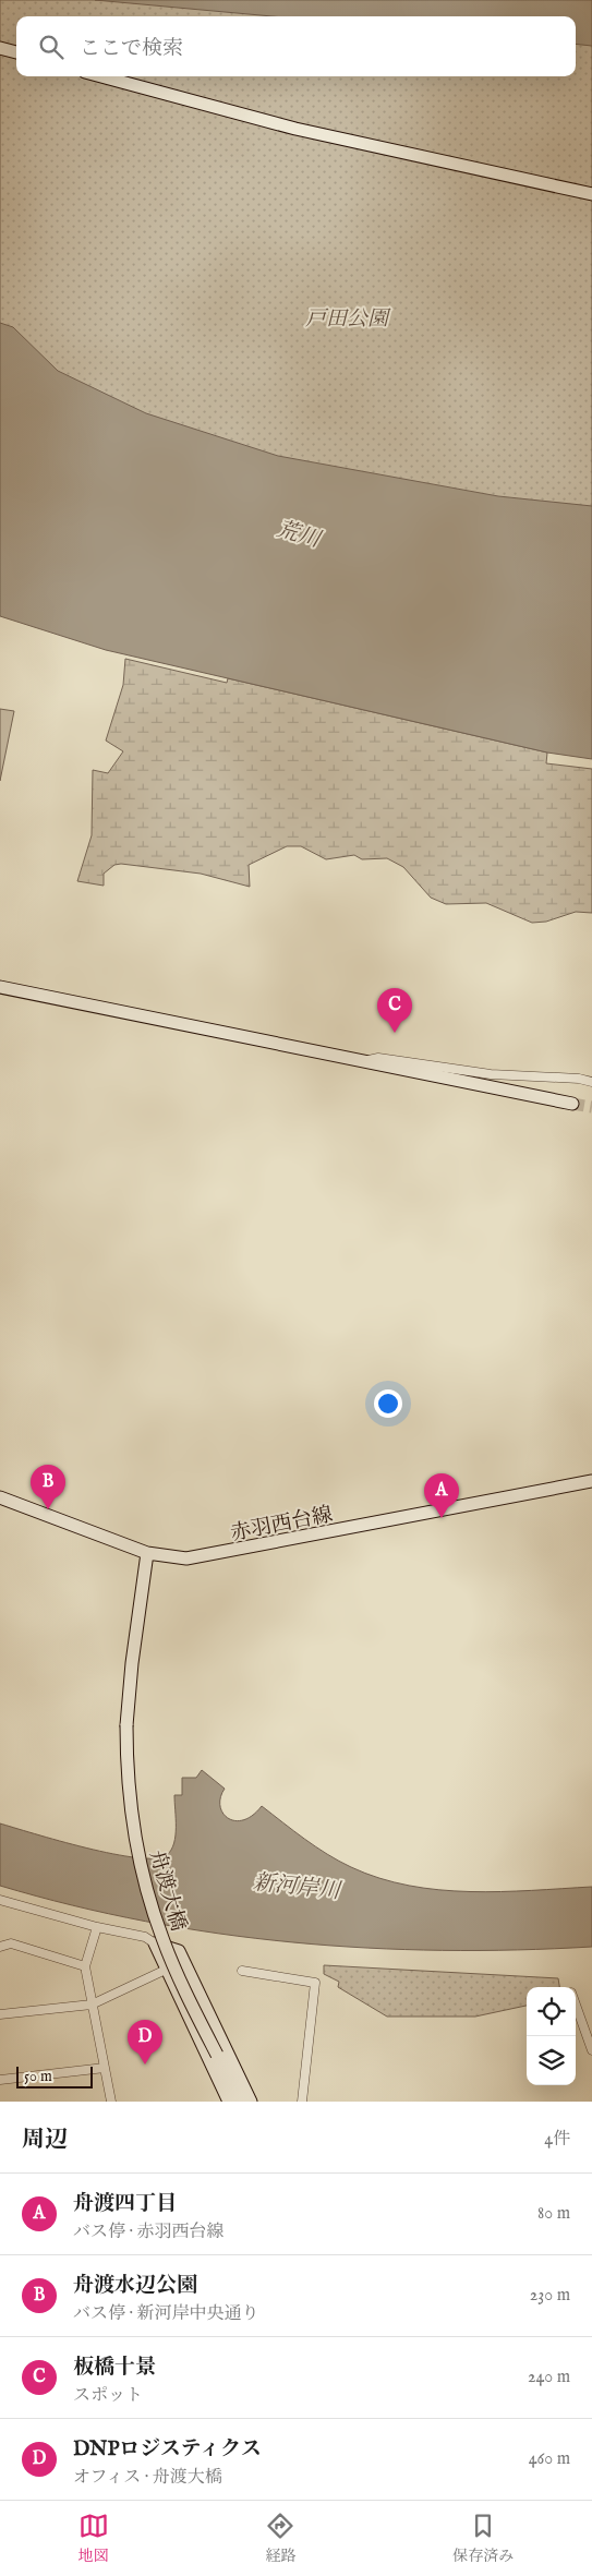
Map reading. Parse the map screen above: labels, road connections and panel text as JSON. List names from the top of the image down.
{
  "streets": {
    "main road": ["赤羽西台線", "舟渡大橋"]
  },
  "crossings": [
    ["赤羽西台線", "舟渡大橋"]
  ],
  "water": ["荒川", "新河岸川"],
  "parks": ["戸田公園"],
  "scale_bar": "50 m",
  "page": {
    "search": "ここで検索",
    "pins": [
      "C",
      "B",
      "A",
      "D"
    ],
    "scale": "50 m",
    "heading": ["周辺", "4件"],
    "list": [
      {
        "mark": "A",
        "name": "舟渡四丁目",
        "note": "バス停 · 赤羽西台線",
        "value": "80 m"
      },
      {
        "mark": "B",
        "name": "舟渡水辺公園",
        "note": "バス停 · 新河岸中央通り",
        "value": "230 m"
      },
      {
        "mark": "C",
        "name": "板橋十景",
        "note": "スポット",
        "value": "240 m"
      },
      {
        "mark": "D",
        "name": "DNPロジスティクス",
        "note": "オフィス · 舟渡大橋",
        "value": "460 m"
      }
    ],
    "nav": ["地図", "経路", "保存済み"]
  }
}
